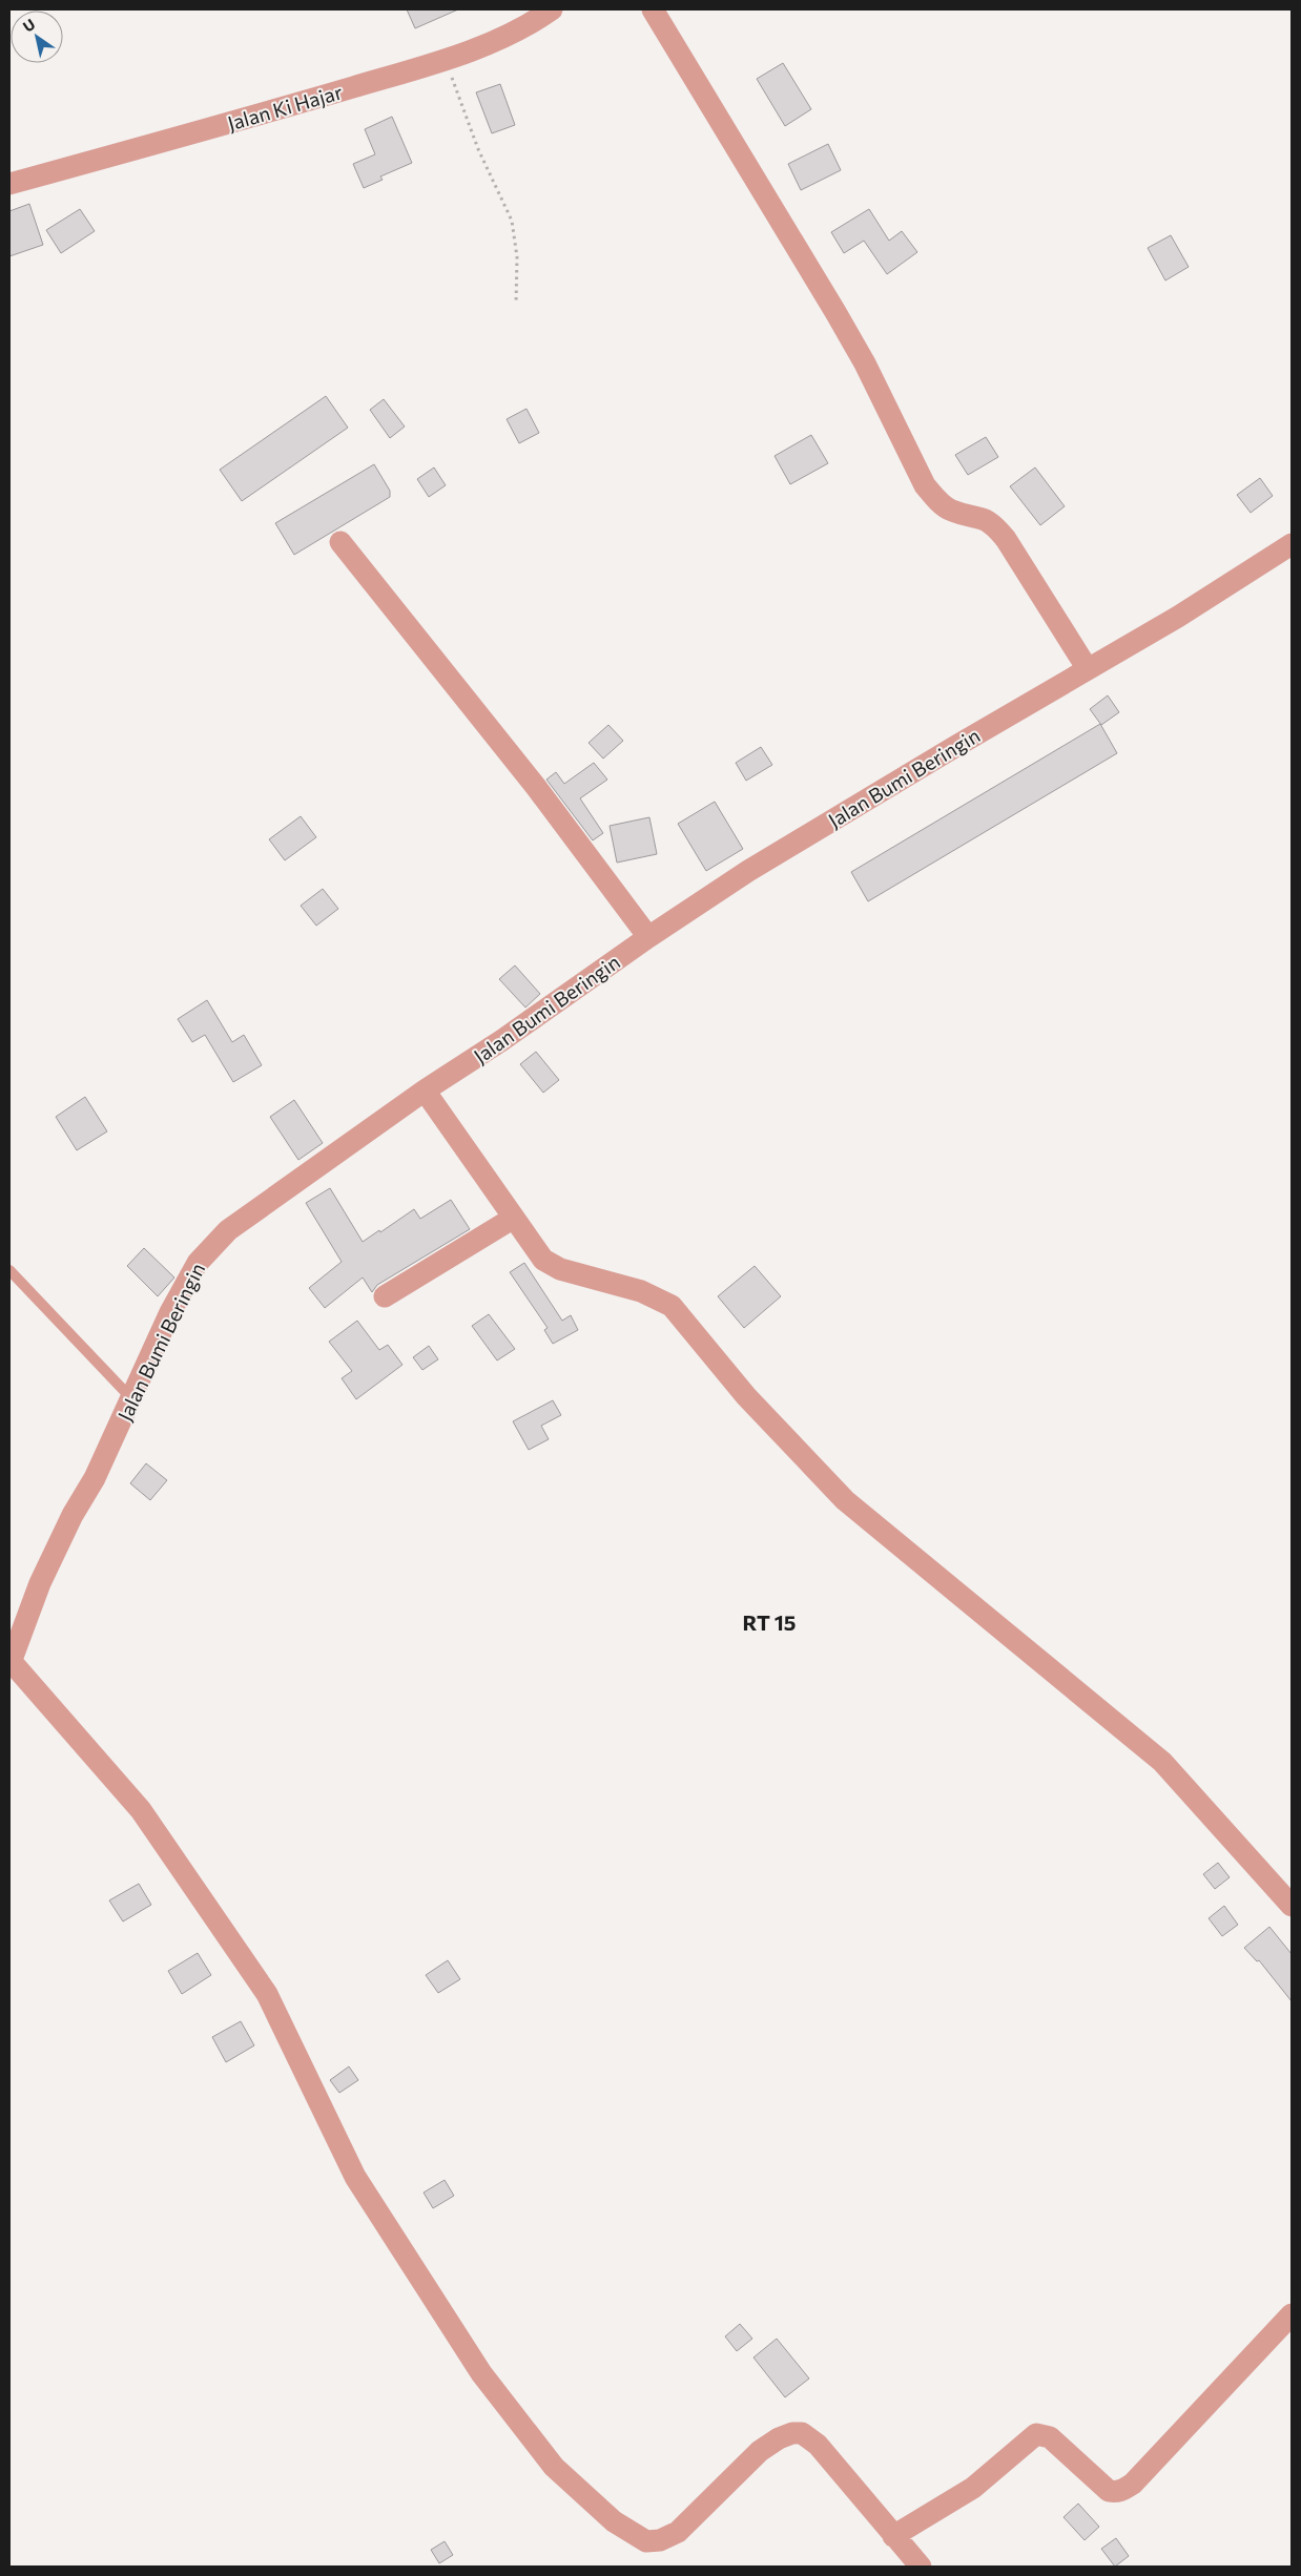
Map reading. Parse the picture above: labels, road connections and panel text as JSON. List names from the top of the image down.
{
  "streets": {
    "street": ["Jalan Ki Hajar", "Jalan Bumi Beringin"]
  },
  "districts": ["RT 15"],
  "north": "top left"
}
